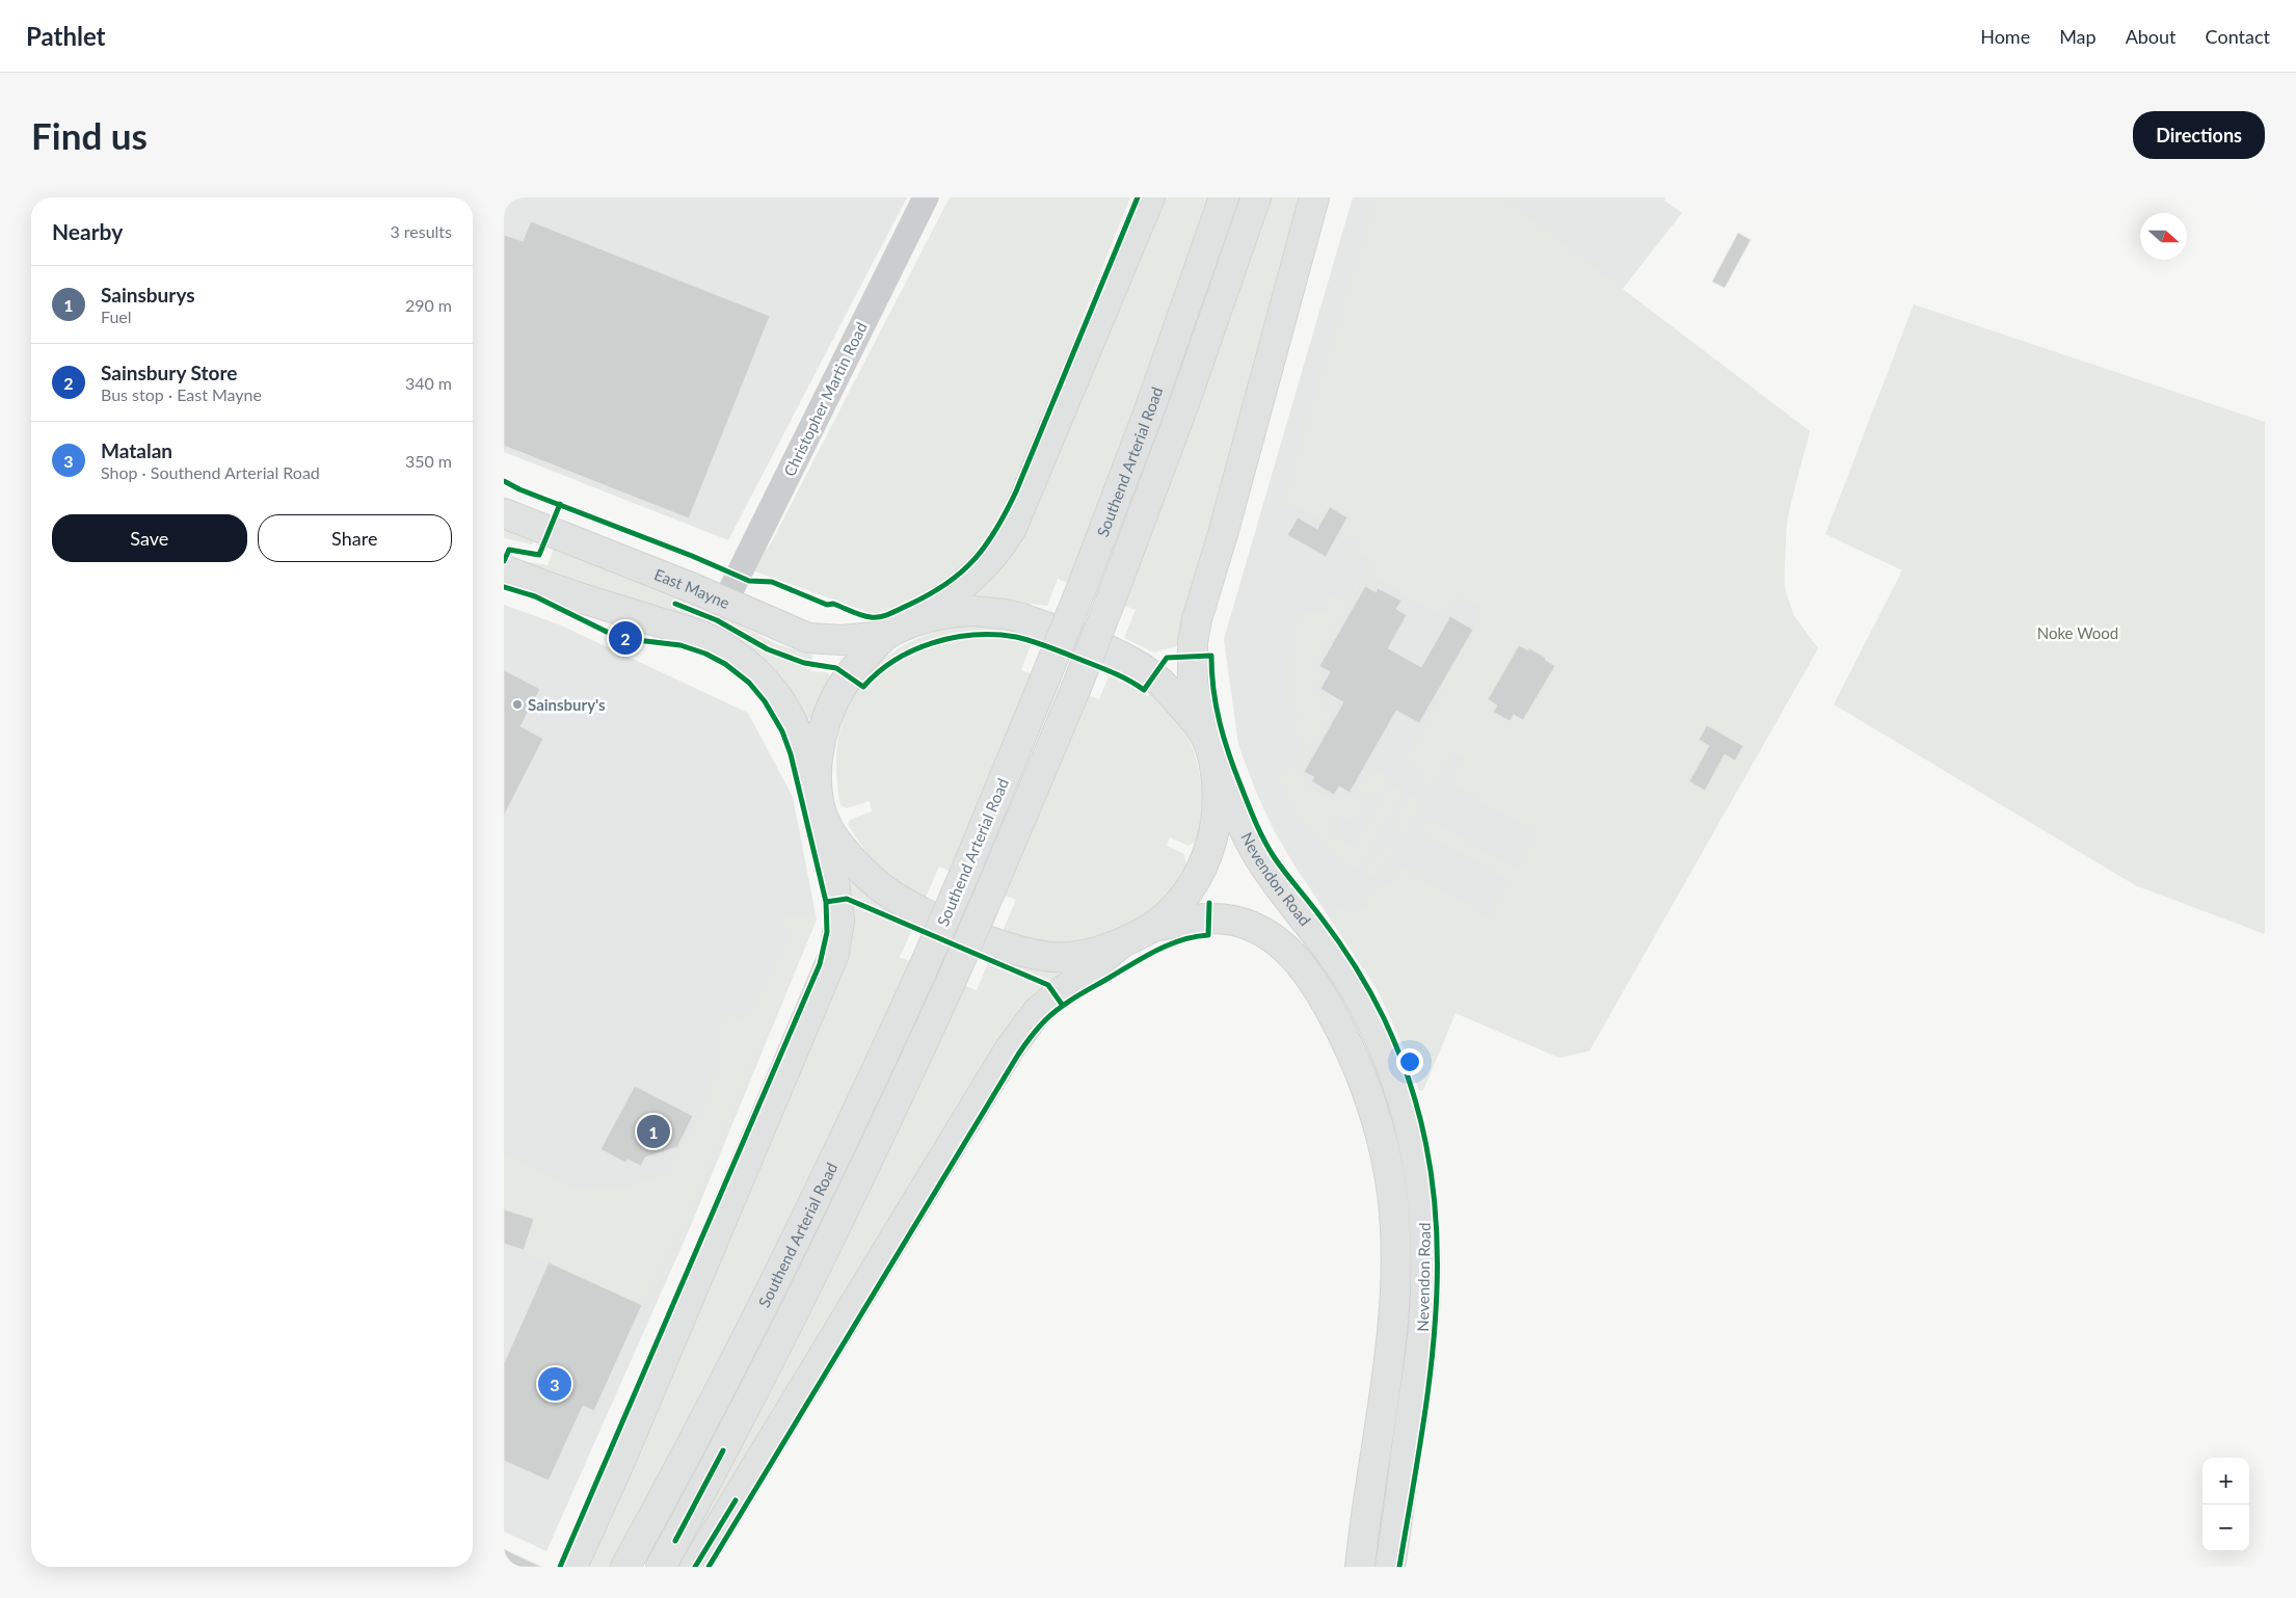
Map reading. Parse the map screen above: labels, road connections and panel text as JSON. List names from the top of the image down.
{
  "streets": {
    "main road": ["Southend Arterial Road", "East Mayne", "Nevendon Road"],
    "street": ["Christopher Martin Road"]
  },
  "crossings": [
    ["Christopher Martin Road", "East Mayne"]
  ],
  "parks": ["Noke Wood"],
  "places": ["Sainsbury's"],
  "north": "right",
  "page": {
    "header": "Pathlet",
    "nav": [
      "Home",
      "Map",
      "About",
      "Contact"
    ],
    "buttons": [
      "Directions",
      ["Save", "Share"]
    ],
    "title": "Find us",
    "heading": ["Nearby", "3 results"],
    "list": [
      {
        "mark": "1",
        "name": "Sainsburys",
        "note": "Fuel",
        "value": "290 m"
      },
      {
        "mark": "2",
        "name": "Sainsbury Store",
        "note": "Bus stop · East Mayne",
        "value": "340 m"
      },
      {
        "mark": "3",
        "name": "Matalan",
        "note": "Shop · Southend Arterial Road",
        "value": "350 m"
      }
    ],
    "pins": ["2", "1", "3"],
    "map_buttons": ["+", "−"]
  }
}
